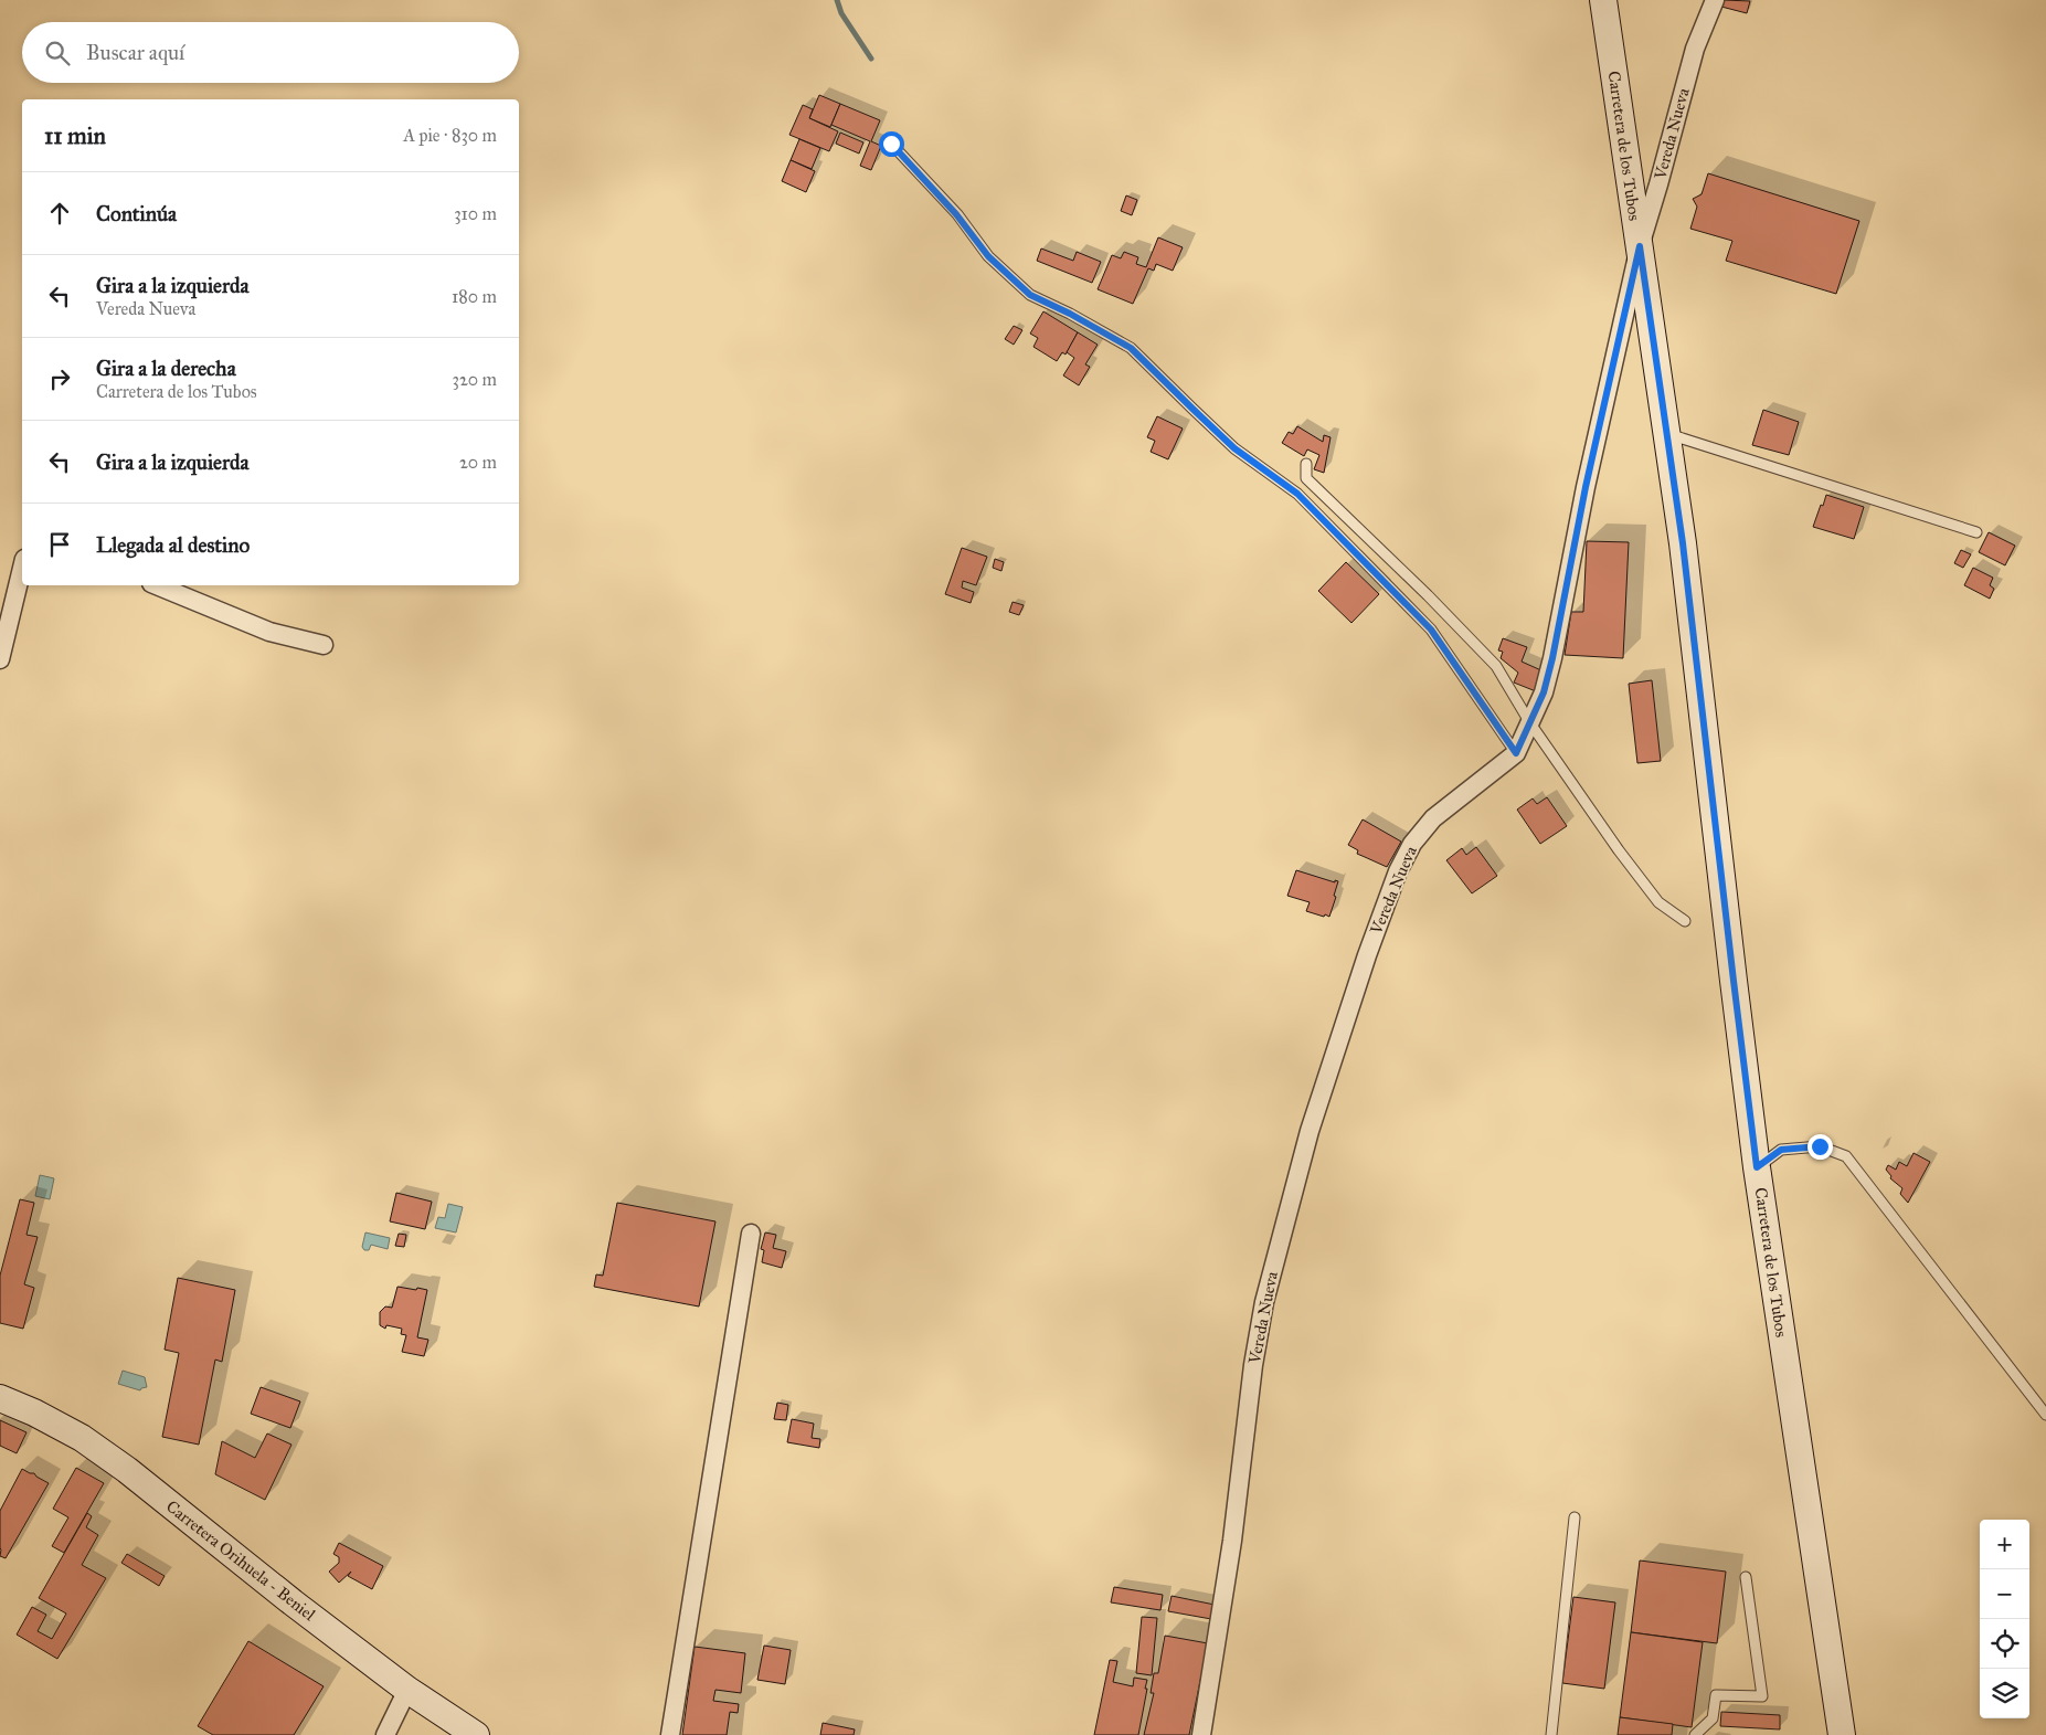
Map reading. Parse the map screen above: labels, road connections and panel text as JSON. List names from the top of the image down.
{
  "streets": {
    "street": ["Vereda Nueva", "Carretera de los Tubos", "Carretera Orihuela - Beniel"]
  },
  "crossings": [
    ["Vereda Nueva", "Carretera de los Tubos"]
  ],
  "page": {
    "search": "Buscar aquí",
    "heading": ["11 min", "A pie · 830 m"],
    "list": [
      ["Continúa", "310 m"],
      ["Gira a la izquierda", "Vereda Nueva", "180 m"],
      ["Gira a la derecha", "Carretera de los Tubos", "320 m"],
      ["Gira a la izquierda", "20 m"],
      "Llegada al destino"
    ],
    "map_buttons": ["+", "−"]
  }
}
